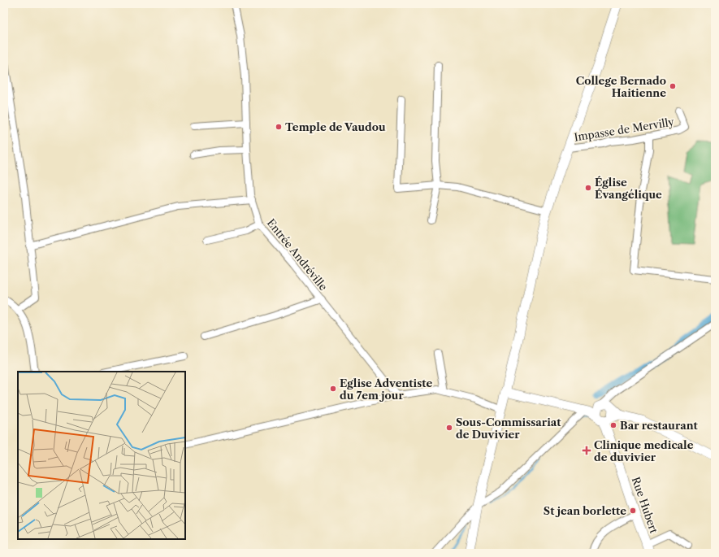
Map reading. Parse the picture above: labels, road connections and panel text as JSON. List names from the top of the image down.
{
  "streets": {
    "main road": ["Rue Hubert"],
    "street": ["Impasse de Mervilly", "Entrée Andréville"]
  },
  "places": {
    "other": [
      "College Bernado Haitienne",
      "Temple de Vaudou",
      "Église Évangélique",
      "Eglise Adventiste du 7em jour",
      "Bar restaurant",
      "Sous-Commissariat de Duvivier",
      "St jean borlette"
    ],
    "health": ["Clinique medicale de duvivier"]
  }
}
